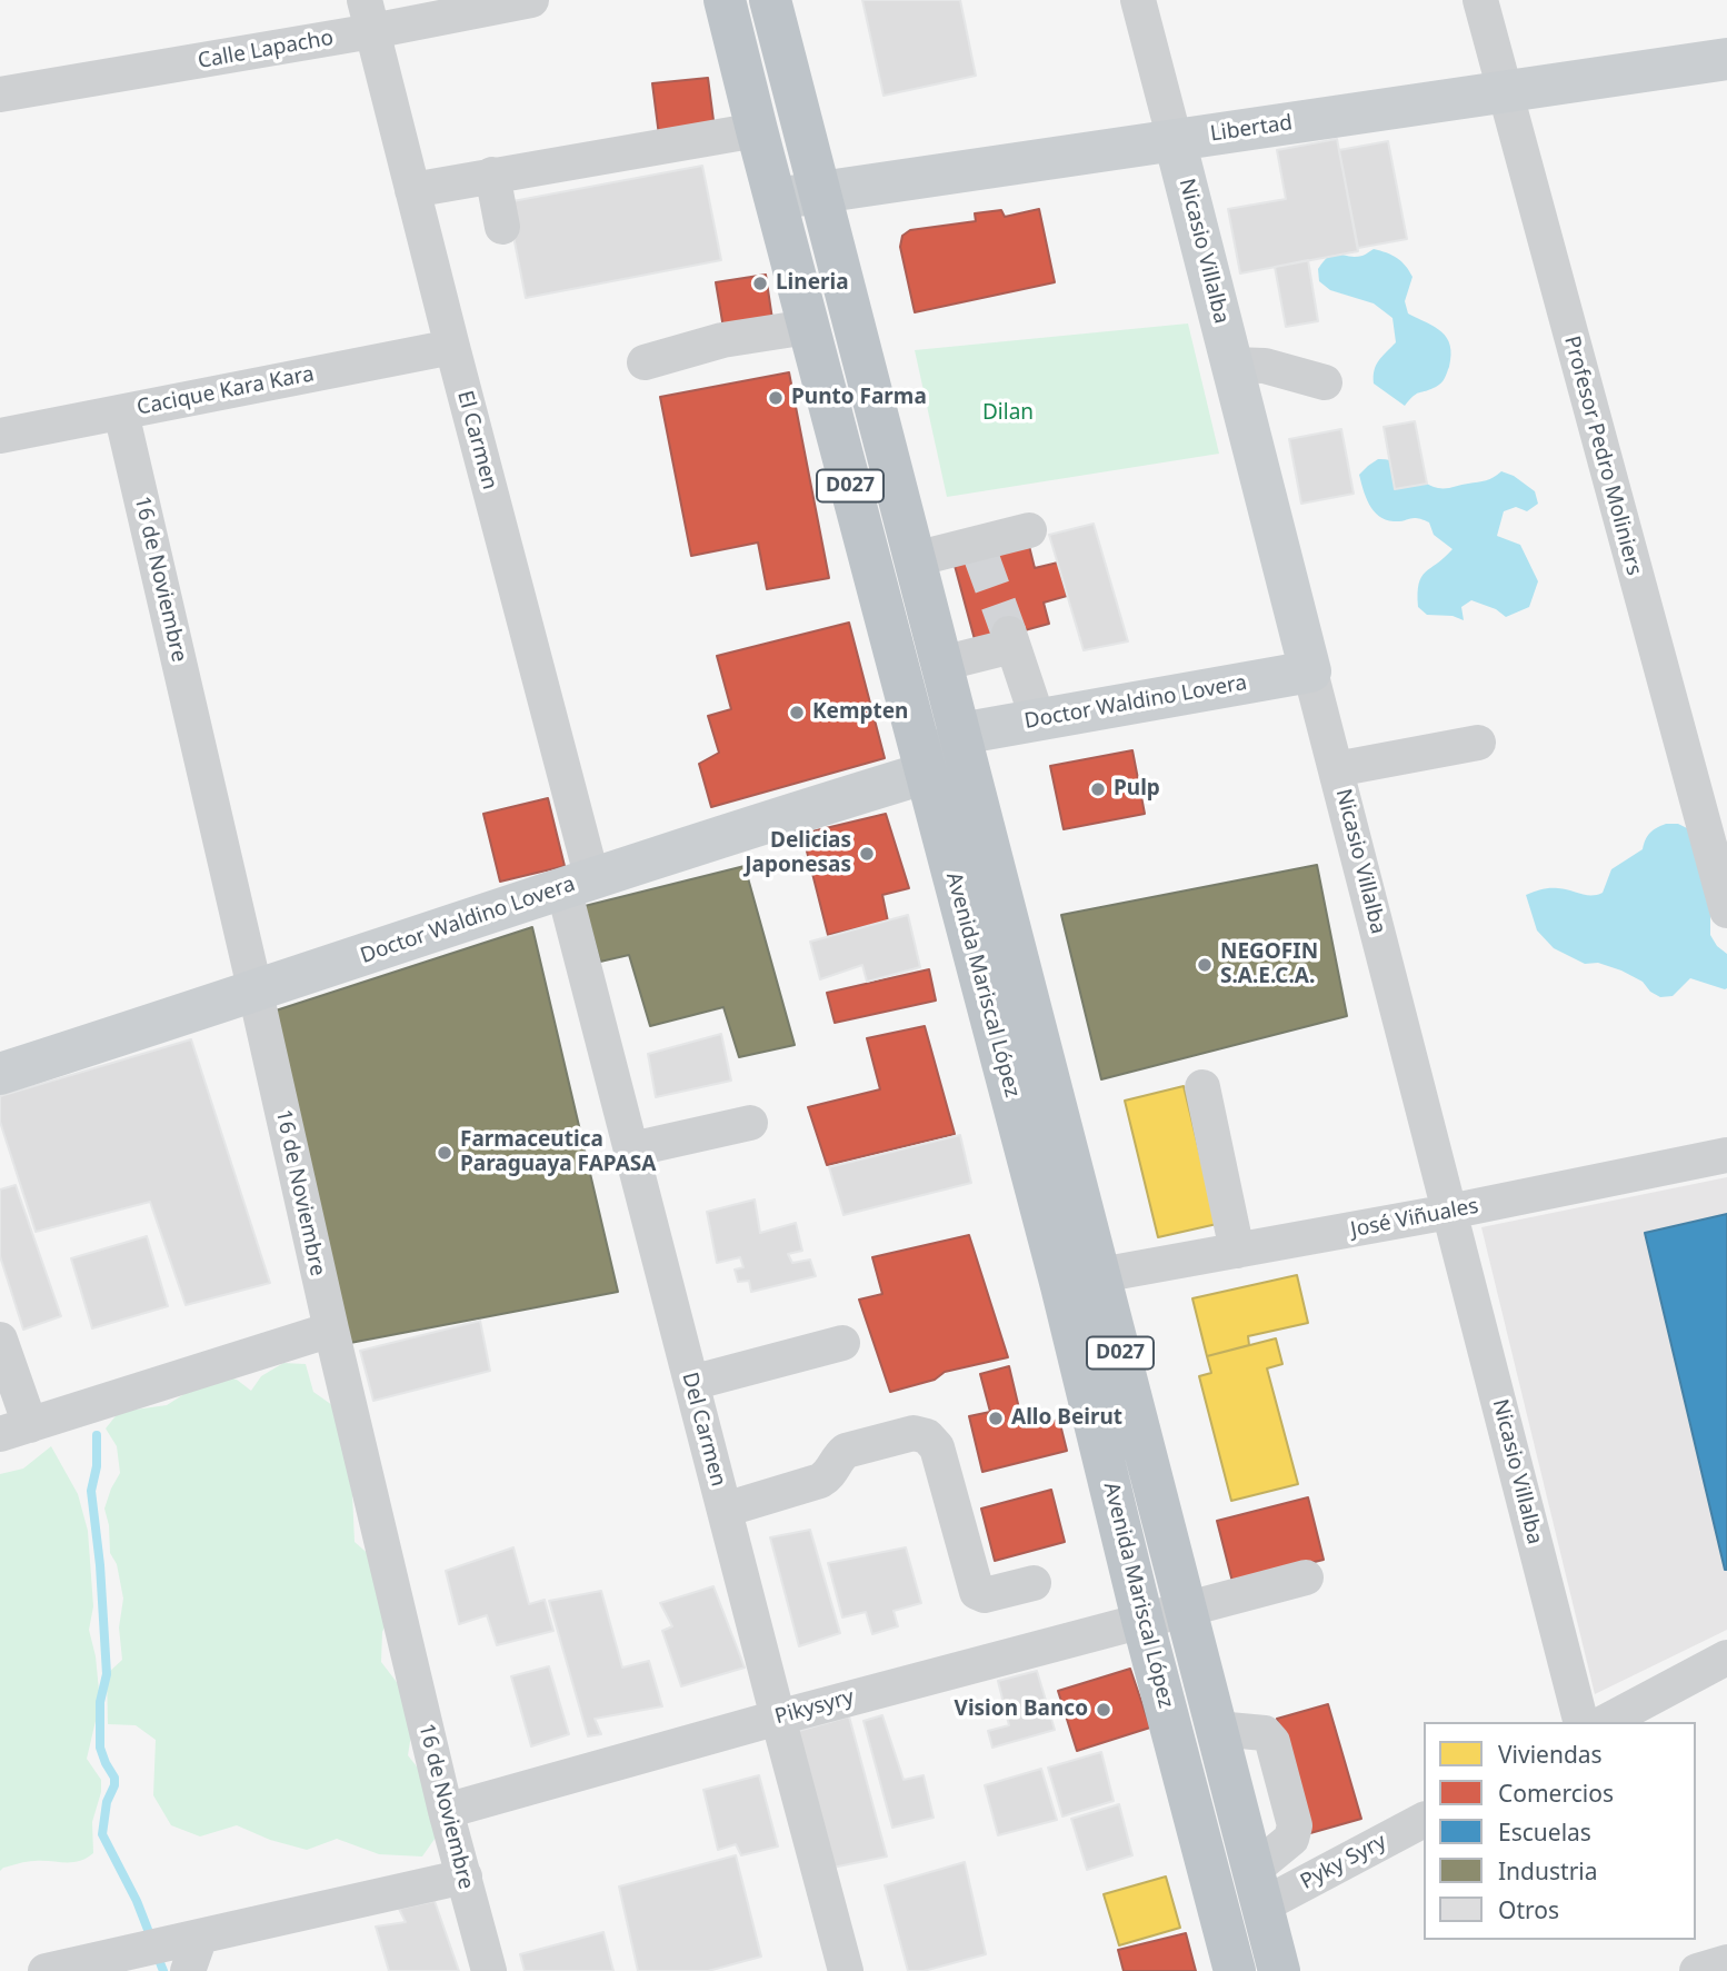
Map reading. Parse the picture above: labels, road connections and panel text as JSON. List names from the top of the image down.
{
  "streets": {
    "highway": ["D027", "Avenida Mariscal López"],
    "main road": ["Libertad", "Nicasio Villalba", "Doctor Waldino Lovera"],
    "street": [
      "Calle Lapacho",
      "Cacique Kara Kara",
      "El Carmen",
      "Profesor Pedro Moliniers",
      "16 de Noviembre",
      "José Viñuales",
      "Del Carmen",
      "Pikysyry",
      "Pyky Syry"
    ]
  },
  "crossings": [
    ["Calle Lapacho", "El Carmen"],
    ["Libertad", "Nicasio Villalba"],
    ["Libertad", "Profesor Pedro Moliniers"],
    ["Libertad", "Avenida Mariscal López"],
    ["Nicasio Villalba", "Doctor Waldino Lovera"],
    ["Nicasio Villalba", "José Viñuales"],
    ["Cacique Kara Kara", "El Carmen"],
    ["Cacique Kara Kara", "16 de Noviembre"],
    ["El Carmen", "Doctor Waldino Lovera"],
    ["El Carmen", "Del Carmen"],
    ["16 de Noviembre", "Doctor Waldino Lovera"],
    ["16 de Noviembre", "Pikysyry"],
    ["Doctor Waldino Lovera", "Avenida Mariscal López"],
    ["Doctor Waldino Lovera", "Del Carmen"],
    ["Avenida Mariscal López", "José Viñuales"],
    ["Avenida Mariscal López", "Pikysyry"],
    ["Avenida Mariscal López", "Pyky Syry"],
    ["Del Carmen", "Pikysyry"]
  ],
  "parks": ["Dilan"],
  "places": [
    "Lineria",
    "Punto Farma",
    "Kempten",
    "Pulp",
    "Delicias Japonesas",
    "NEGOFIN S.A.E.C.A.",
    "Farmaceutica Paraguaya FAPASA",
    "Allo Beirut",
    "Vision Banco"
  ],
  "legend": [
    "Viviendas",
    "Comercios",
    "Escuelas",
    "Industria",
    "Otros"
  ]
}
